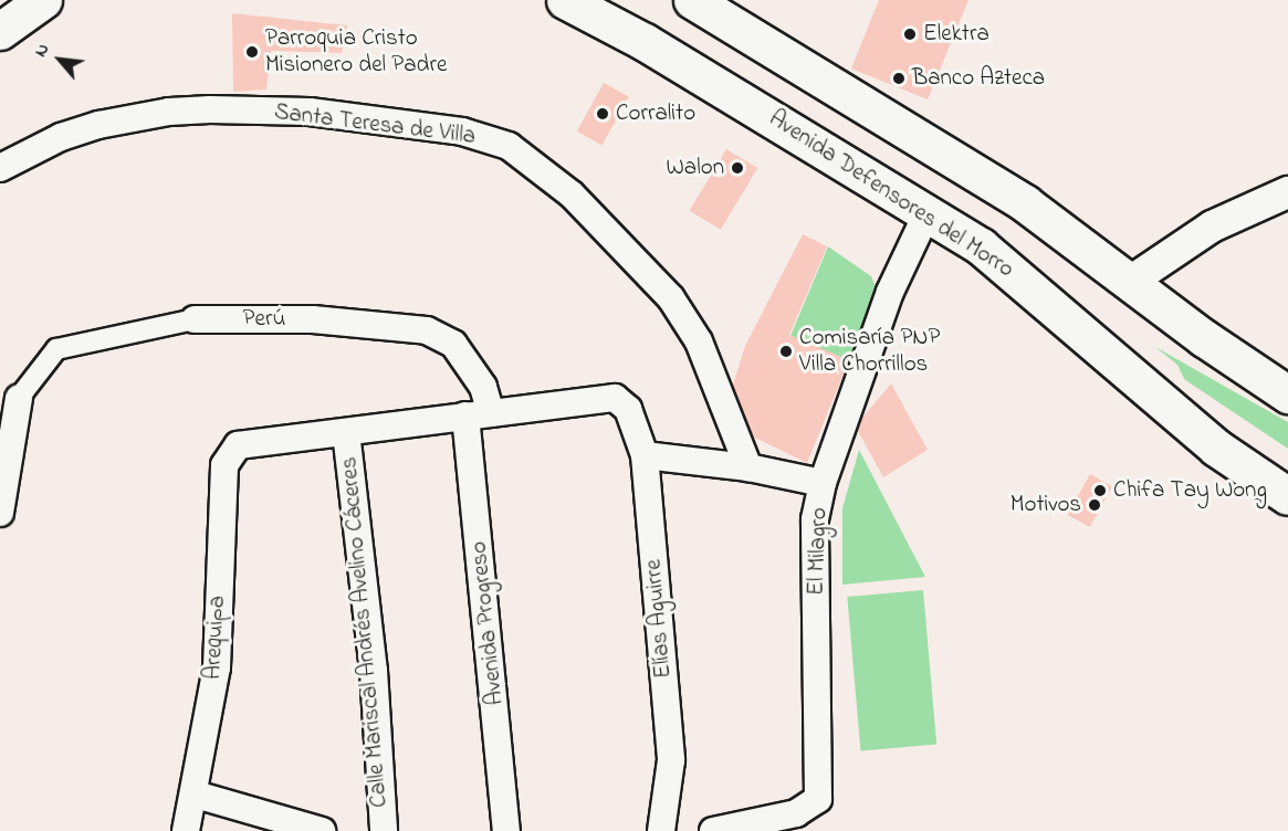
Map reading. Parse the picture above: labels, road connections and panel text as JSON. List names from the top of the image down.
{
  "streets": {
    "main road": ["Avenida Defensores del Morro"],
    "street": [
      "Santa Teresa de Villa",
      "Perú",
      "El Milagro",
      "Elías Aguirre",
      "Avenida Progreso",
      "Calle Mariscal Andrés Avelino Cáceres",
      "Arequipa"
    ]
  },
  "crossings": [
    ["Avenida Defensores del Morro", "El Milagro"],
    ["Perú", "Elías Aguirre"],
    ["Perú", "Avenida Progreso"],
    ["Elías Aguirre", "Avenida Progreso"],
    ["Calle Mariscal Andrés Avelino Cáceres", "Arequipa"]
  ],
  "places": [
    "Elektra",
    "Parroquia Cristo Misionero del Padre",
    "Banco Azteca",
    "Corralito",
    "Walon",
    "Comisaría PNP Villa Chorrillos",
    "Chifa Tay Wong",
    "Motivos"
  ],
  "north": "top left"
}
